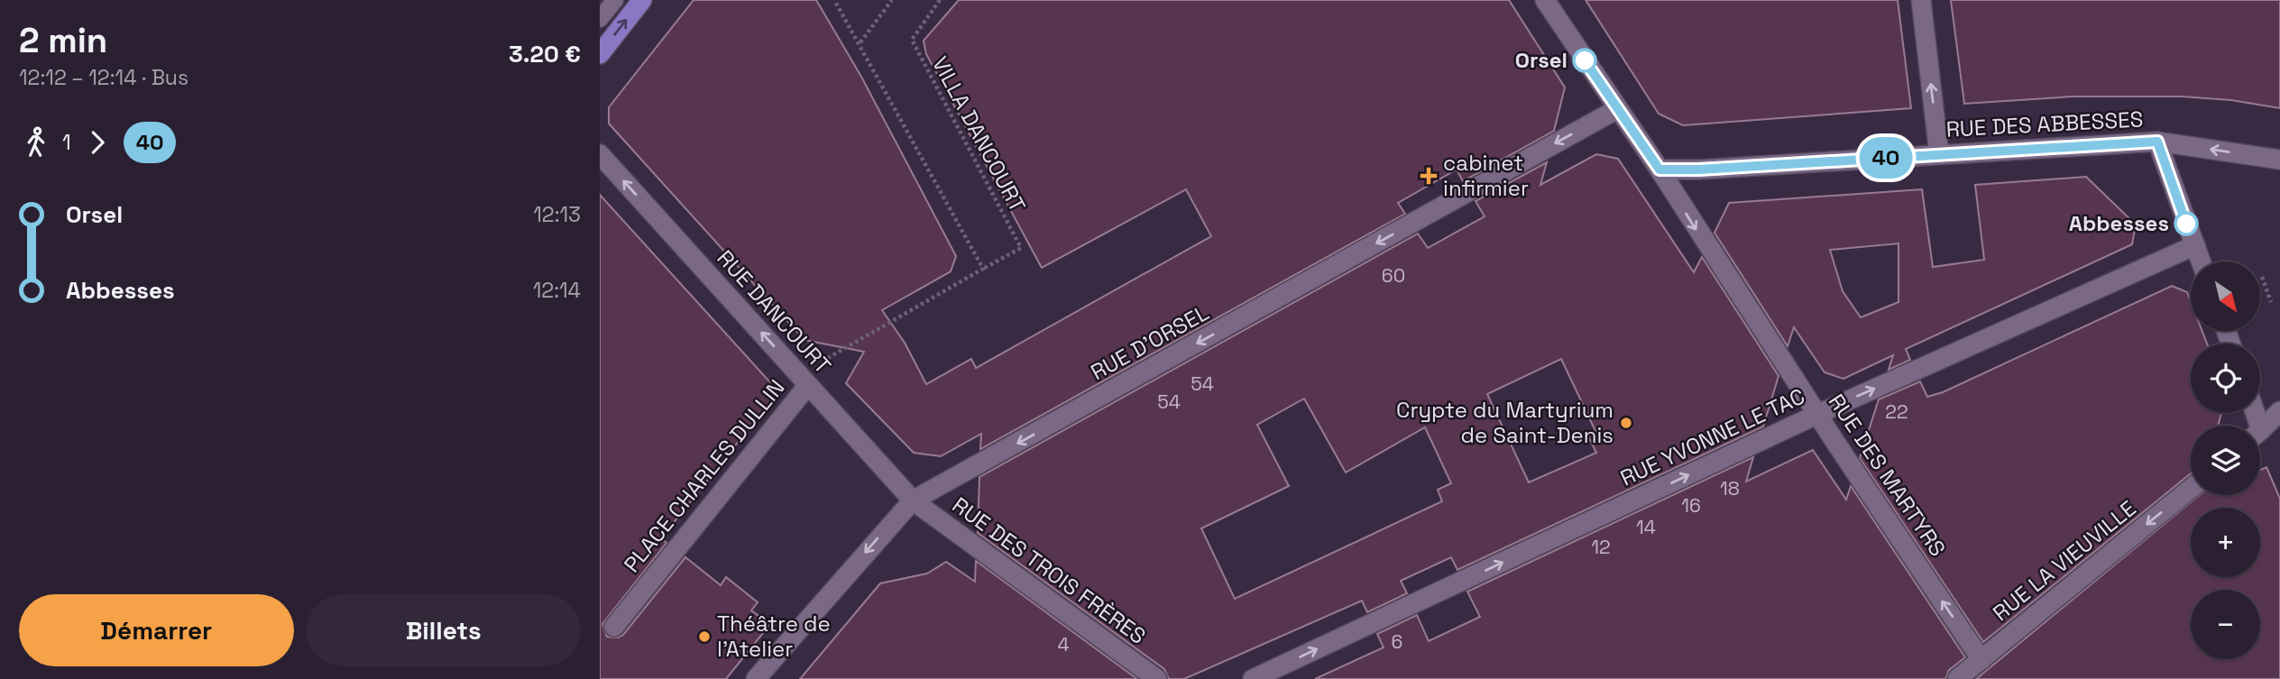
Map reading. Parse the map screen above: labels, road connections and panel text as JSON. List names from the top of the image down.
{
  "streets": {
    "street": [
      "RUE DES ABBESSES",
      "RUE DANCOURT",
      "RUE D'ORSEL",
      "RUE YVONNE LE TAC",
      "RUE DES MARTYRS",
      "PLACE CHARLES DULLIN",
      "RUE LA VIEUVILLE",
      "RUE DES TROIS FRÈRES"
    ],
    "path": ["VILLA DANCOURT"]
  },
  "crossings": [
    ["RUE DES ABBESSES", "RUE DES MARTYRS"],
    ["VILLA DANCOURT", "RUE DANCOURT"],
    ["VILLA DANCOURT", "PLACE CHARLES DULLIN"],
    ["RUE DANCOURT", "RUE D'ORSEL"],
    ["RUE DANCOURT", "PLACE CHARLES DULLIN"],
    ["RUE DANCOURT", "RUE DES TROIS FRÈRES"],
    ["RUE D'ORSEL", "RUE DES MARTYRS"],
    ["RUE D'ORSEL", "RUE DES TROIS FRÈRES"],
    ["RUE YVONNE LE TAC", "RUE DES MARTYRS"],
    ["RUE DES MARTYRS", "RUE LA VIEUVILLE"]
  ],
  "one_way": [
    "RUE DANCOURT",
    "RUE D'ORSEL",
    "RUE YVONNE LE TAC",
    "RUE LA VIEUVILLE"
  ],
  "places": {
    "other": [
      "Orsel",
      "Abbesses",
      "Crypte du Martyrium de Saint-Denis",
      "Théâtre de l'Atelier"
    ],
    "health": ["cabinet infirmier"]
  },
  "lines": ["bus line 40"],
  "house_numbers": [
    "60",
    "54",
    "54",
    "22",
    "18",
    "16",
    "14",
    "12",
    "6",
    "4"
  ],
  "north": "bottom right",
  "page": {
    "heading": ["2 min", "12:12 – 12:14 · Bus", "3.20 €"],
    "on_map": "40",
    "legs": ["1", "40"],
    "list": [
      {
        "name": "Orsel",
        "value": "12:13"
      },
      {
        "name": "Abbesses",
        "value": "12:14"
      }
    ],
    "map_buttons": ["+", "−"],
    "buttons": ["Démarrer", "Billets"]
  }
}
